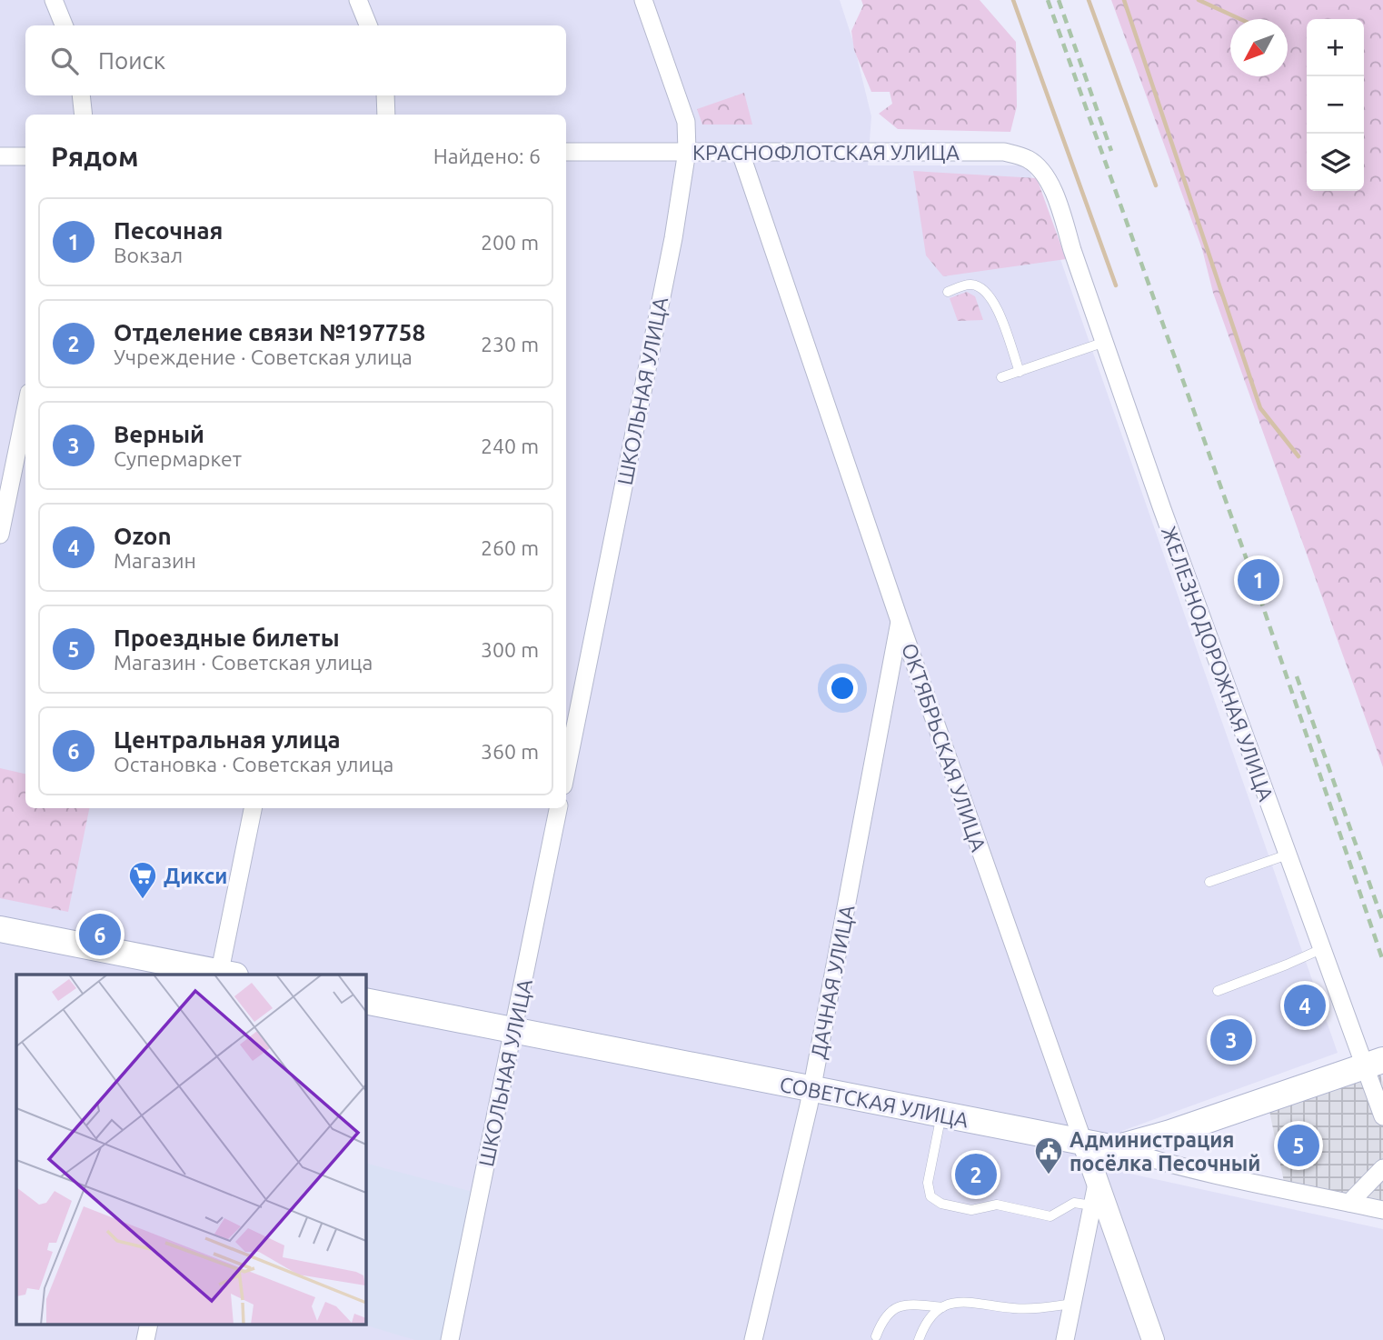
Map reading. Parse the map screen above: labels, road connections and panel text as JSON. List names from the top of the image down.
{
  "streets": {
    "main road": ["СОВЕТСКАЯ УЛИЦА"],
    "street": [
      "КРАСНОФЛОТСКАЯ УЛИЦА",
      "ШКОЛЬНАЯ УЛИЦА",
      "ЖЕЛЕЗНОДОРОЖНАЯ УЛИЦА",
      "ОКТЯБРЬСКАЯ УЛИЦА",
      "ДАЧНАЯ УЛИЦА"
    ]
  },
  "crossings": [
    ["КРАСНОФЛОТСКАЯ УЛИЦА", "ШКОЛЬНАЯ УЛИЦА"],
    ["КРАСНОФЛОТСКАЯ УЛИЦА", "ЖЕЛЕЗНОДОРОЖНАЯ УЛИЦА"],
    ["КРАСНОФЛОТСКАЯ УЛИЦА", "ОКТЯБРЬСКАЯ УЛИЦА"],
    ["ШКОЛЬНАЯ УЛИЦА", "СОВЕТСКАЯ УЛИЦА"],
    ["ОКТЯБРЬСКАЯ УЛИЦА", "ДАЧНАЯ УЛИЦА"],
    ["ОКТЯБРЬСКАЯ УЛИЦА", "СОВЕТСКАЯ УЛИЦА"],
    ["ДАЧНАЯ УЛИЦА", "СОВЕТСКАЯ УЛИЦА"]
  ],
  "places": {
    "supermarket": ["Дикси"],
    "public building": ["Администрация посёлка Песочный"]
  },
  "north": "bottom left",
  "page": {
    "map_buttons": ["+", "−"],
    "search": "Поиск",
    "heading": ["Рядом", "Найдено: 6"],
    "list": [
      {
        "mark": "1",
        "name": "Песочная",
        "note": "Вокзал",
        "value": "200 m"
      },
      {
        "mark": "2",
        "name": "Отделение связи №197758",
        "note": "Учреждение · Советская улица",
        "value": "230 m"
      },
      {
        "mark": "3",
        "name": "Верный",
        "note": "Супермаркет",
        "value": "240 m"
      },
      {
        "mark": "4",
        "name": "Ozon",
        "note": "Магазин",
        "value": "260 m"
      },
      {
        "mark": "5",
        "name": "Проездные билеты",
        "note": "Магазин · Советская улица",
        "value": "300 m"
      },
      {
        "mark": "6",
        "name": "Центральная улица",
        "note": "Остановка · Советская улица",
        "value": "360 m"
      }
    ],
    "pins": [
      "1",
      "6",
      "4",
      "3",
      "5",
      "2"
    ]
  }
}
